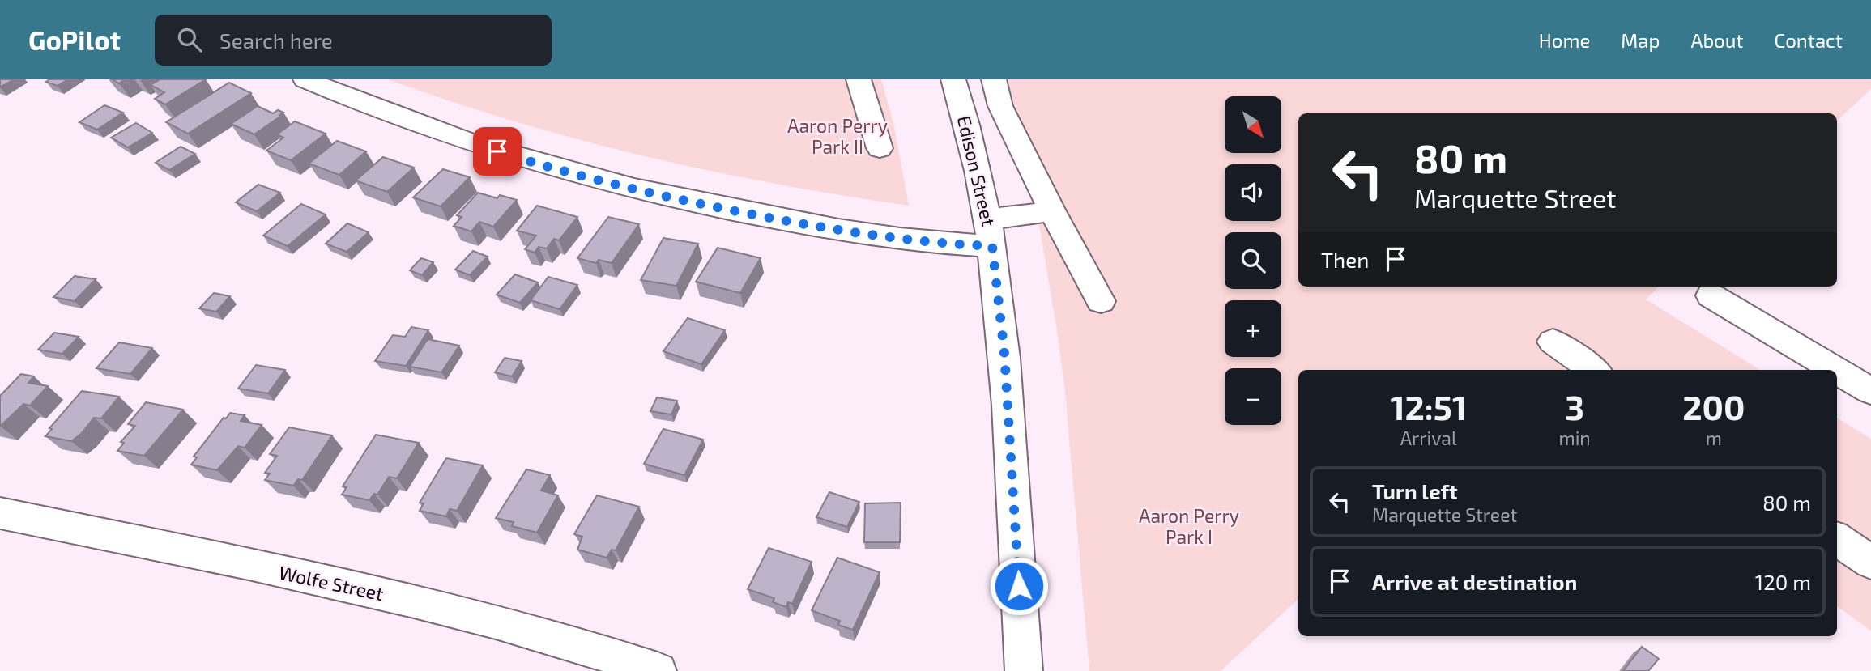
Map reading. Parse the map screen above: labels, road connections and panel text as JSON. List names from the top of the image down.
{
  "streets": {
    "street": ["Edison Street", "Wolfe Street"]
  },
  "parks": ["Aaron Perry Park II", "Aaron Perry Park I"],
  "north": "bottom right",
  "page": {
    "header": "GoPilot",
    "search": "Search here",
    "nav": [
      "Home",
      "Map",
      "About",
      "Contact"
    ],
    "map_buttons": ["+", "−"],
    "turn": ["80 m", "Marquette Street"],
    "then": "Then",
    "eta": [
      "12:51",
      "Arrival",
      "3",
      "min",
      "200",
      "m"
    ],
    "list": [
      {
        "name": "Turn left",
        "note": "Marquette Street",
        "value": "80 m"
      },
      {
        "name": "Arrive at destination",
        "value": "120 m"
      }
    ]
  }
}
